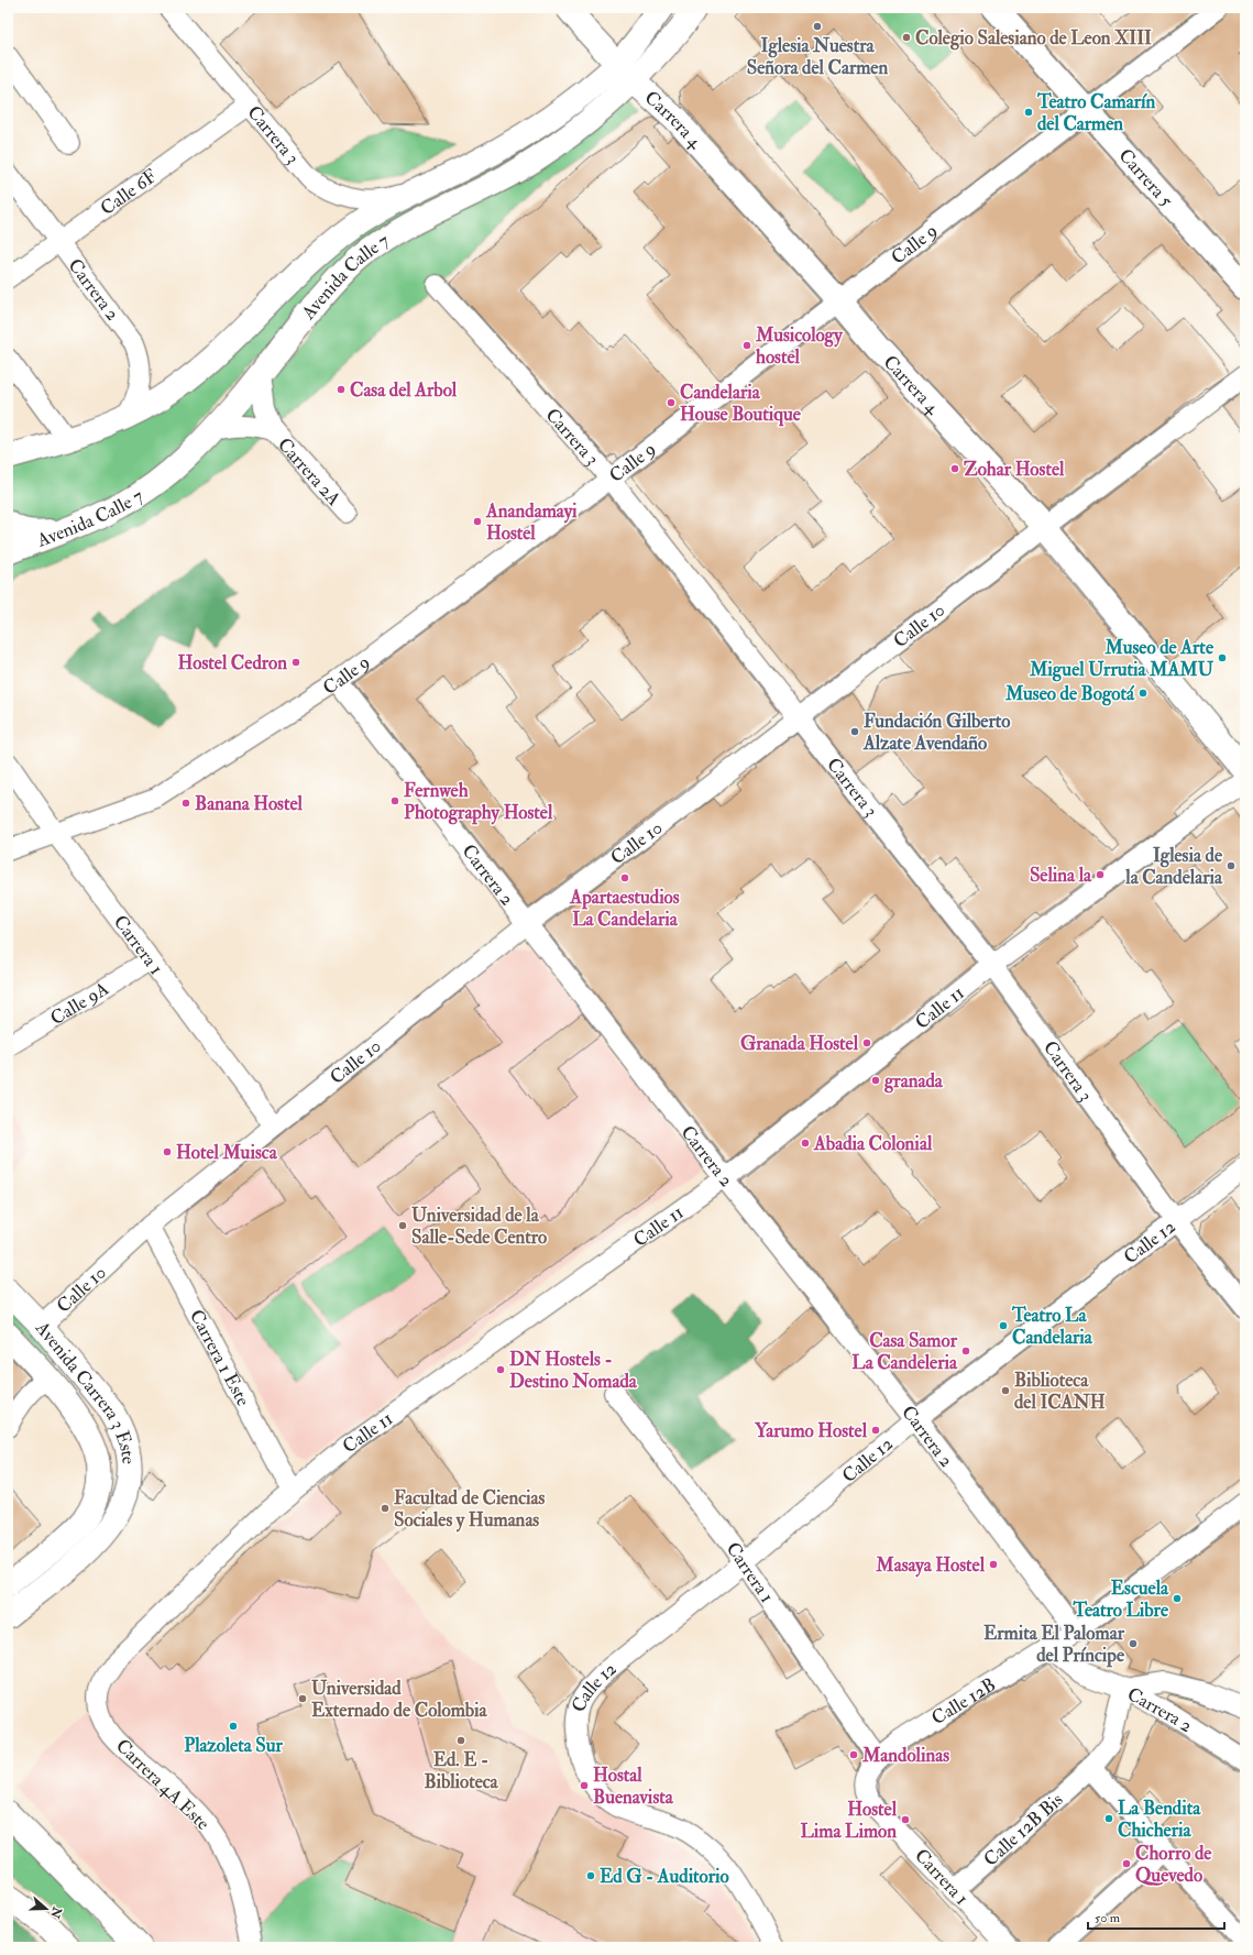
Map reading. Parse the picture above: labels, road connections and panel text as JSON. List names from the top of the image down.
{
  "streets": {
    "street": [
      "Carrera 4",
      "Carrera 3",
      "Carrera 5",
      "Calle 6F",
      "Calle 9",
      "Avenida Calle 7",
      "Carrera 2",
      "Carrera 2A",
      "Calle 10",
      "Carrera 1",
      "Calle 9A",
      "Calle 11",
      "Calle 12",
      "Carrera 1 Este",
      "Avenida Carrera 3 Este",
      "Calle 12B",
      "Carrera 4A Este",
      "Calle 12B Bis"
    ]
  },
  "crossings": [
    ["Carrera 4", "Calle 9"],
    ["Carrera 4", "Avenida Calle 7"],
    ["Carrera 4", "Calle 10"],
    ["Carrera 3", "Calle 6F"],
    ["Carrera 3", "Calle 9"],
    ["Carrera 3", "Avenida Calle 7"],
    ["Carrera 3", "Calle 10"],
    ["Carrera 3", "Calle 11"],
    ["Carrera 3", "Calle 12"],
    ["Carrera 5", "Calle 9"],
    ["Calle 6F", "Carrera 2"],
    ["Calle 9", "Carrera 2"],
    ["Calle 9", "Carrera 1"],
    ["Avenida Calle 7", "Carrera 2"],
    ["Avenida Calle 7", "Carrera 2A"],
    ["Carrera 2", "Calle 10"],
    ["Carrera 2", "Calle 11"],
    ["Carrera 2", "Calle 12"],
    ["Carrera 2", "Calle 12B"],
    ["Carrera 2", "Calle 12B Bis"],
    ["Calle 10", "Carrera 1"],
    ["Calle 10", "Carrera 1 Este"],
    ["Calle 10", "Avenida Carrera 3 Este"],
    ["Carrera 1", "Calle 9A"],
    ["Carrera 1", "Calle 12"],
    ["Carrera 1", "Calle 12B"],
    ["Carrera 1", "Calle 12B Bis"],
    ["Calle 11", "Carrera 1 Este"],
    ["Calle 11", "Carrera 4A Este"]
  ],
  "places": [
    "Iglesia Nuestra Señora del Carmen",
    "Colegio Salesiano de Leon XIII",
    "Teatro Camarín del Carmen",
    "Musicology hostel",
    "Casa del Arbol",
    "Candelaria House Boutique",
    "Zohar Hostel",
    "Anandamayi Hostel",
    "Museo de Arte Miguel Urrutia MAMU",
    "Hostel Cedron",
    "Museo de Bogotá",
    "Fundación Gilberto Alzate Avendaño",
    "Fernweh Photography Hostel",
    "Banana Hostel",
    "Iglesia de la Candelaria",
    "Selina la",
    "Apartaestudios La Candelaria",
    "Granada Hostel",
    "granada",
    "Abadia Colonial",
    "Hotel Muisca",
    "Universidad de la Salle-Sede Centro",
    "Teatro La Candelaria",
    "Casa Samor La Candeleria",
    "DN Hostels - Destino Nomada",
    "Biblioteca del ICANH",
    "Yarumo Hostel",
    "Facultad de Ciencias Sociales y Humanas",
    "Masaya Hostel",
    "Escuela Teatro Libre",
    "Ermita El Palomar del Príncipe",
    "Universidad Externado de Colombia",
    "Plazoleta Sur",
    "Ed. E - Biblioteca",
    "Mandolinas",
    "Hostal Buenavista",
    "La Bendita Chicheria",
    "Hostel Lima Limon",
    "Chorro de Quevedo",
    "Ed G - Auditorio"
  ],
  "scale_bar": "50 m",
  "north": "right"
}
